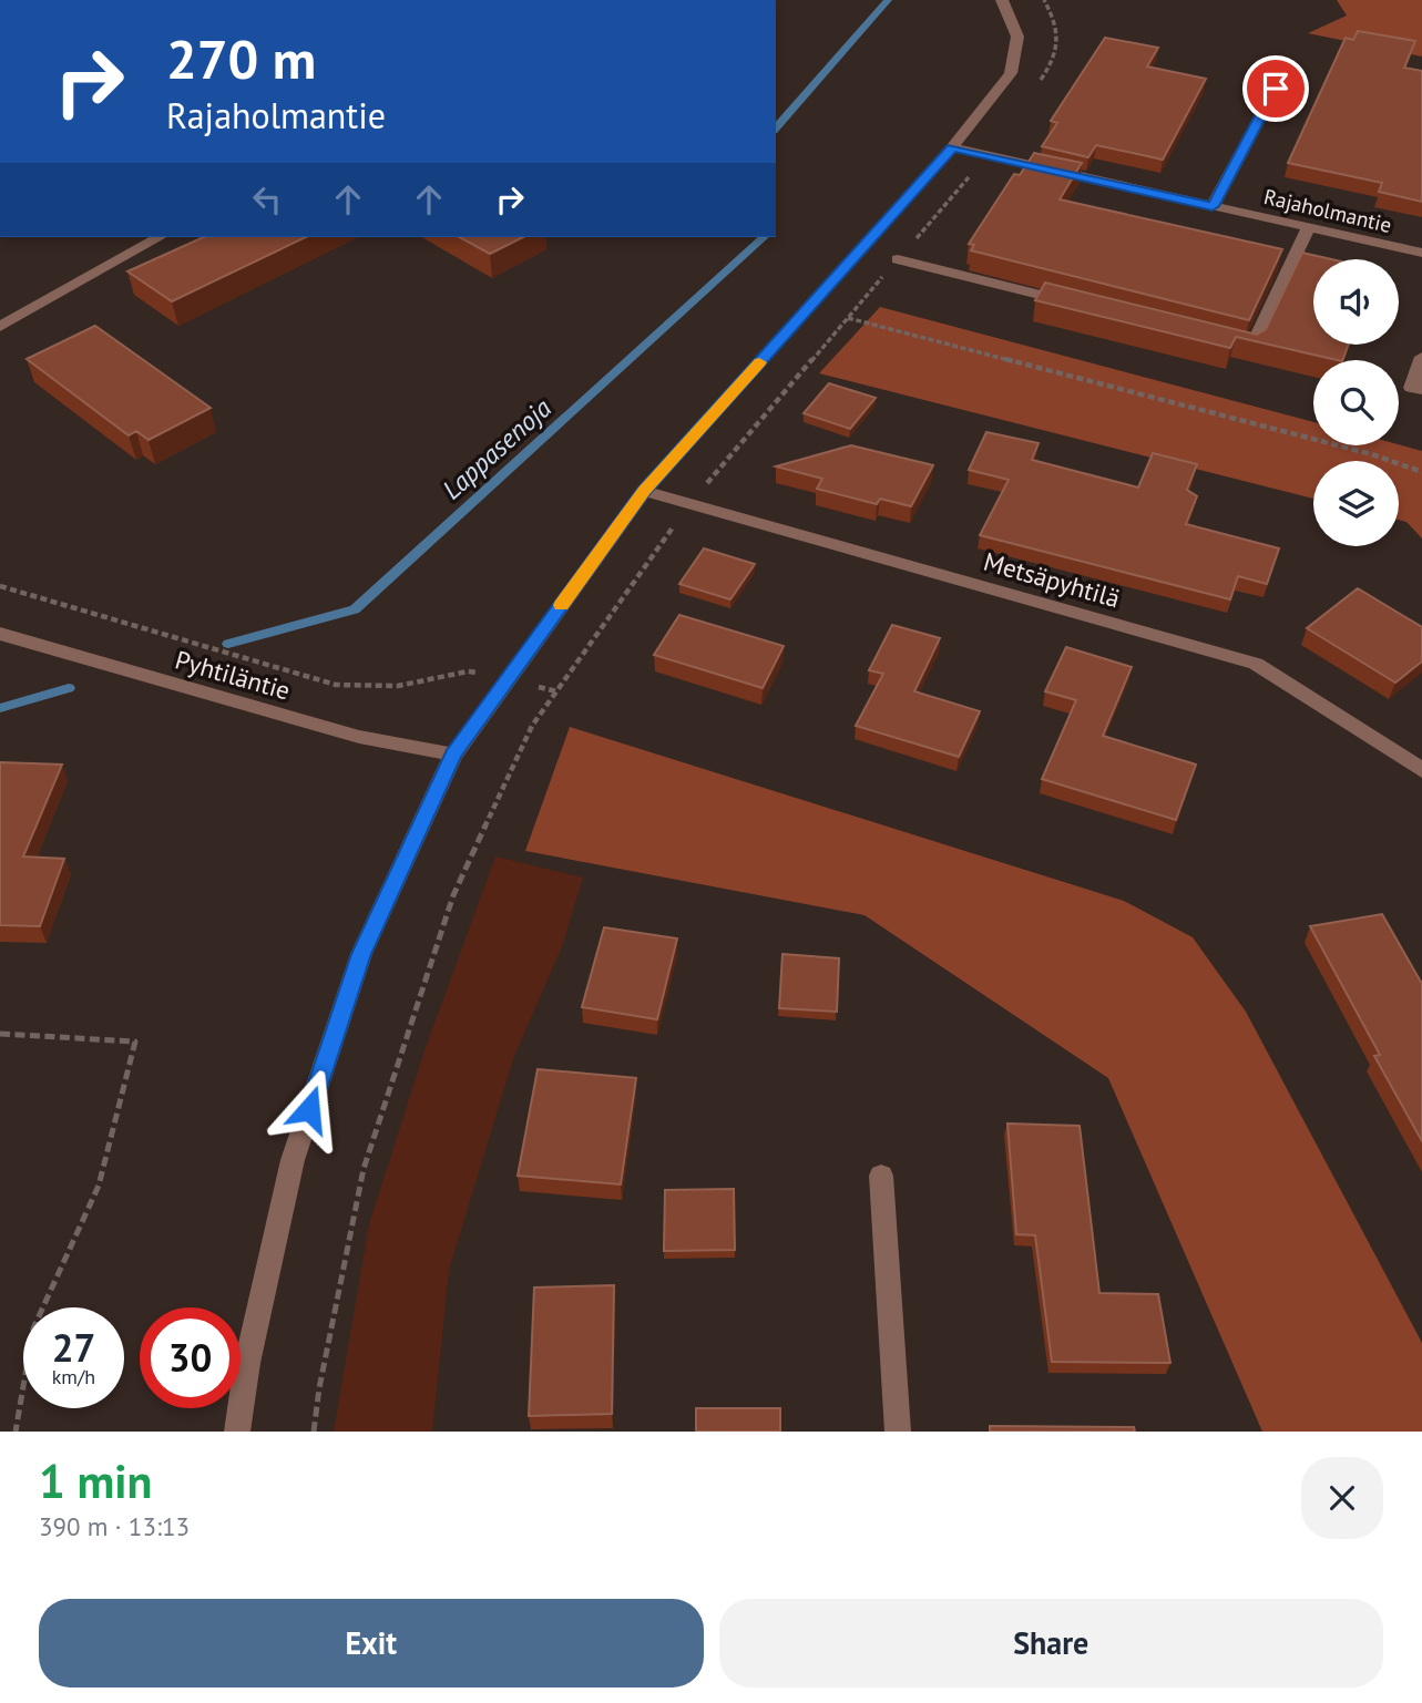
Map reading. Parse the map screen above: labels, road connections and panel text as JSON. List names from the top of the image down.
{
  "streets": {
    "street": ["Rajaholmantie", "Metsäpyhtilä", "Pyhtiläntie"]
  },
  "water": ["Lappasenoja"],
  "page": {
    "turn": ["270 m", "Rajaholmantie"],
    "speed": "27 km/h",
    "limit": "30",
    "heading": ["1 min", "390 m · 13:13"],
    "buttons": ["Exit", "Share"]
  }
}
